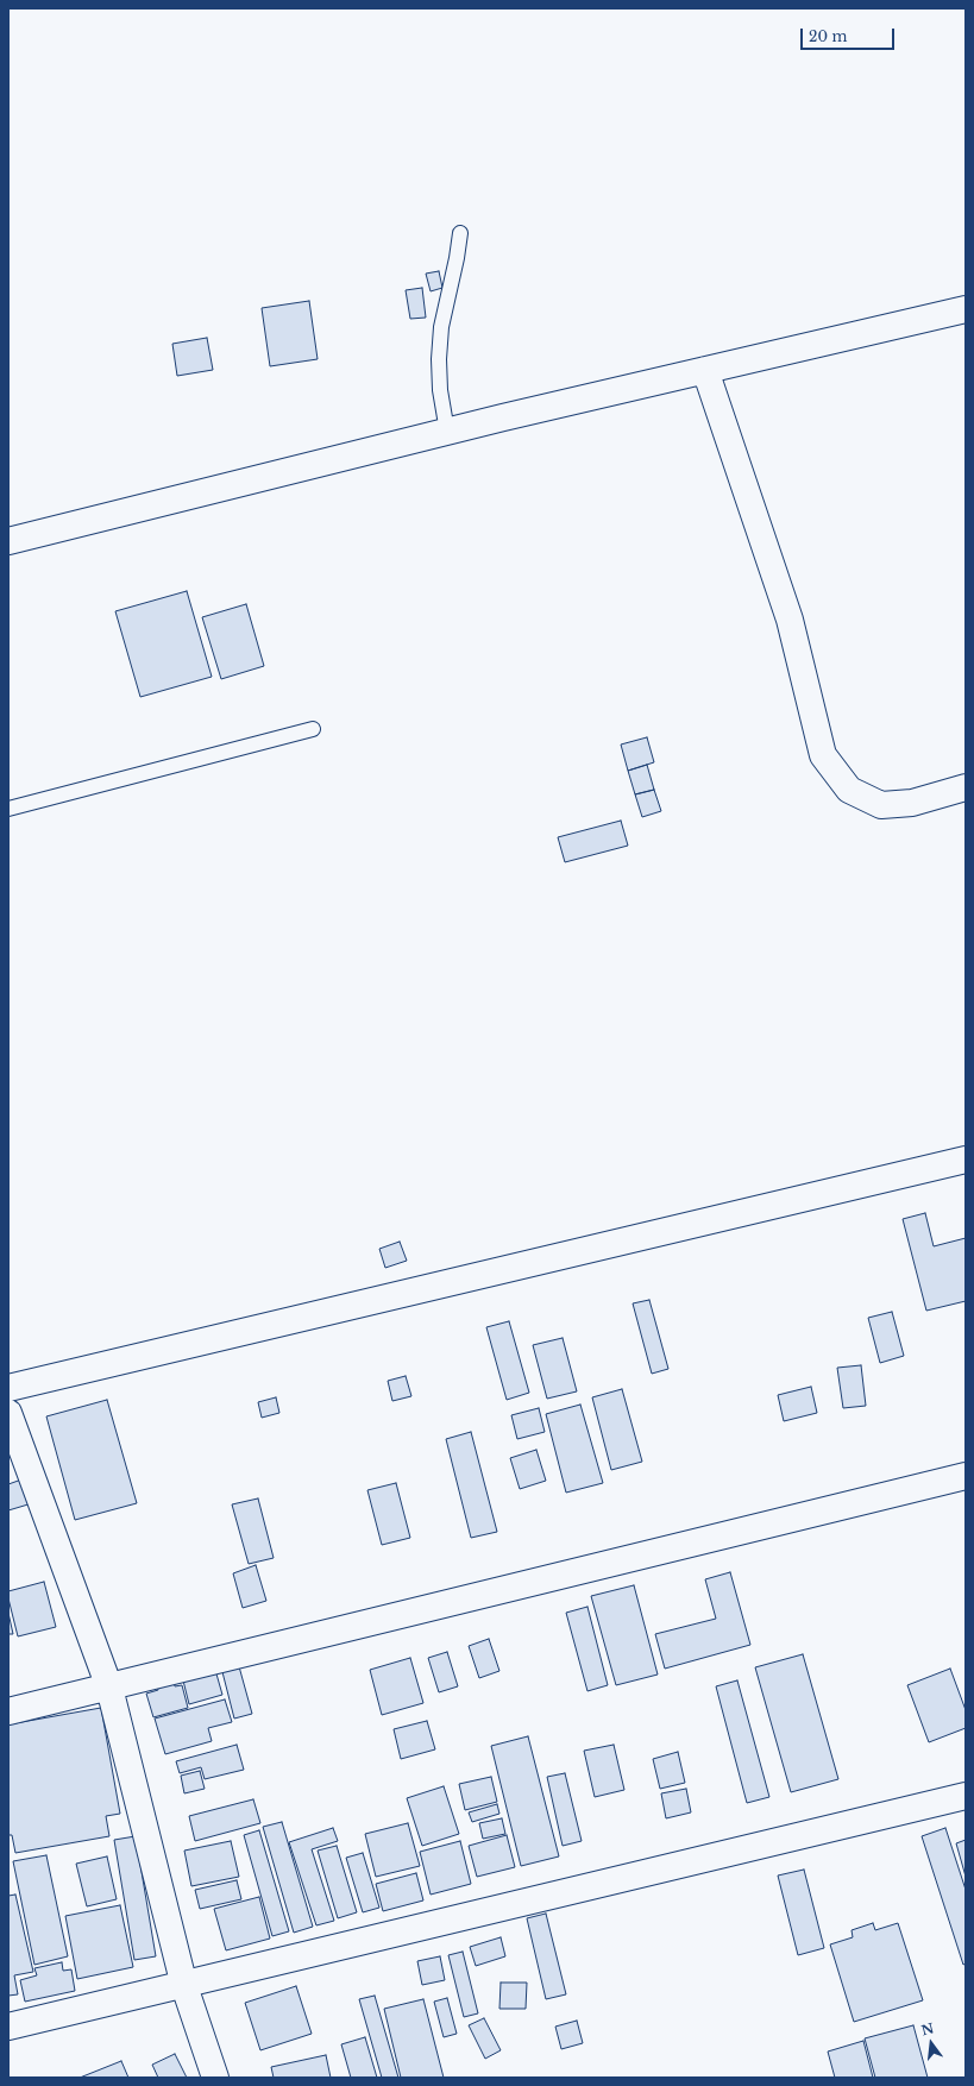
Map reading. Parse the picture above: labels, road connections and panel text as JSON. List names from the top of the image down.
{
  "scale_bar": "20 m",
  "north": "top"
}
